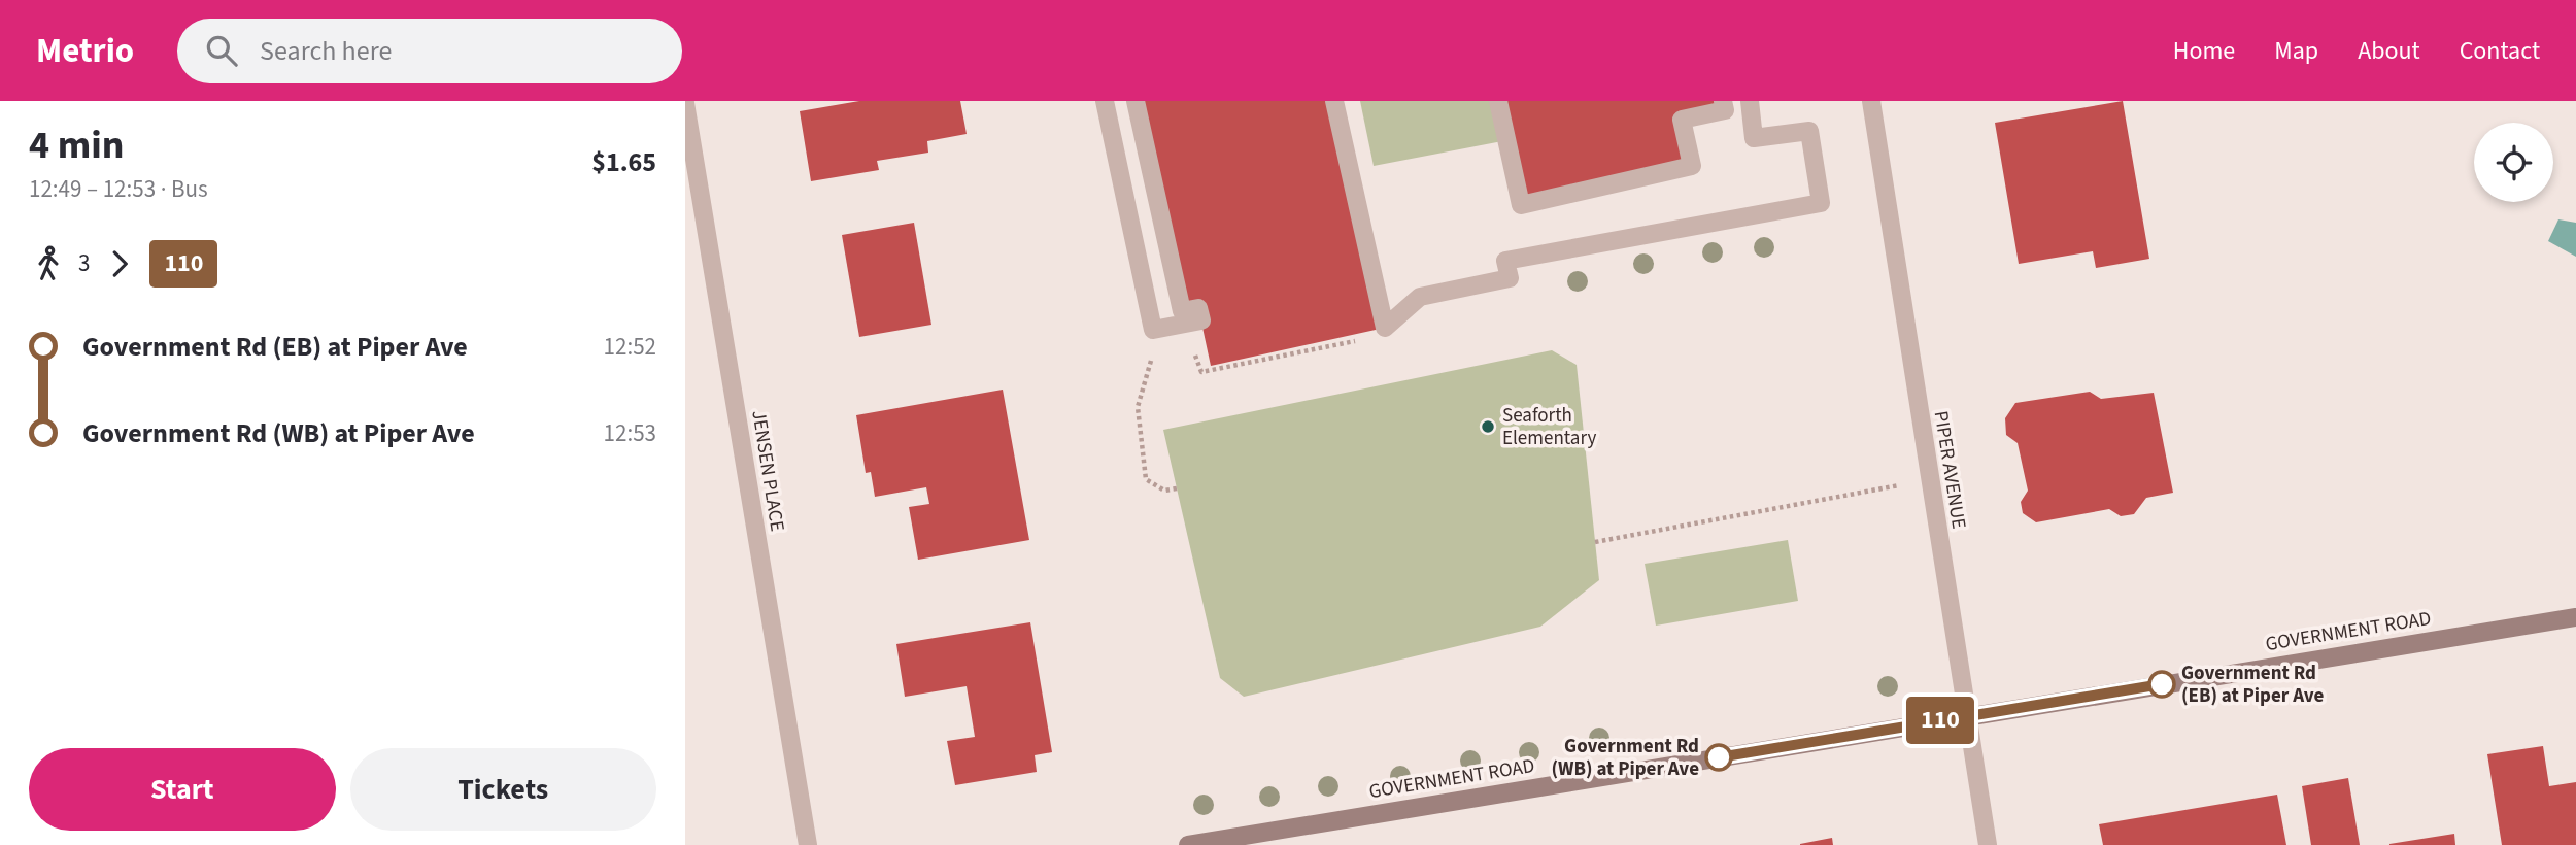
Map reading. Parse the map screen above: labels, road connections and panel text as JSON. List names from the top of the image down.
{
  "streets": {
    "street": ["PIPER AVENUE", "JENSEN PLACE", "GOVERNMENT ROAD"]
  },
  "crossings": [
    ["PIPER AVENUE", "GOVERNMENT ROAD"]
  ],
  "places": ["Seaforth Elementary", "Government Rd (EB) at Piper Ave", "Government Rd (WB) at Piper Ave"],
  "lines": ["bus line 110"],
  "page": {
    "header": "Metrio",
    "search": "Search here",
    "nav": [
      "Home",
      "Map",
      "About",
      "Contact"
    ],
    "heading": ["4 min", "12:49 – 12:53 · Bus", "$1.65"],
    "on_map": "110",
    "legs": ["3", "110"],
    "list": [
      {
        "name": "Government Rd (EB) at Piper Ave",
        "value": "12:52"
      },
      {
        "name": "Government Rd (WB) at Piper Ave",
        "value": "12:53"
      }
    ],
    "buttons": ["Start", "Tickets"]
  }
}
